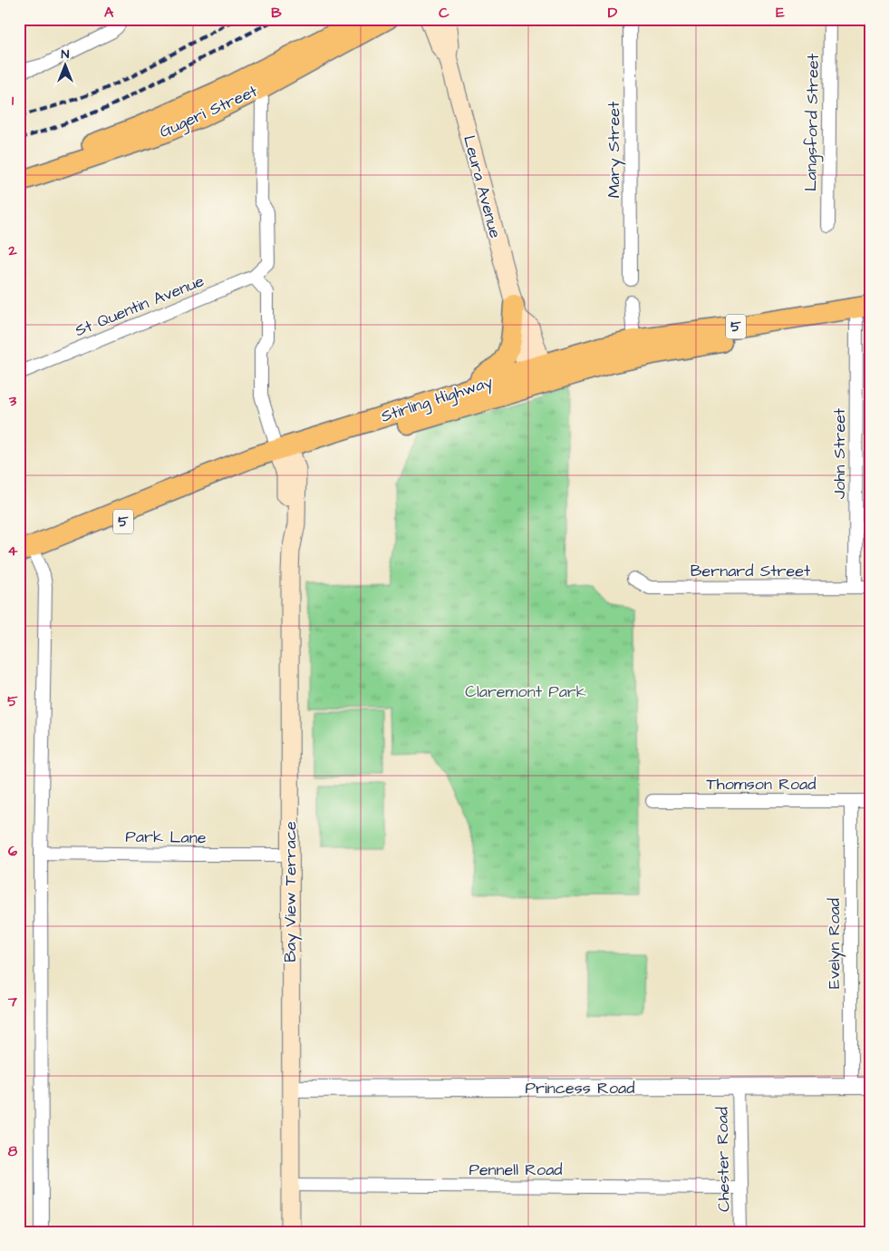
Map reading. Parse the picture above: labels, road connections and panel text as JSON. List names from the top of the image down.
{
  "streets": {
    "highway": ["5", "Stirling Highway"],
    "main road": ["Gugeri Street", "Leura Avenue", "Bay View Terrace"],
    "street": [
      "Langsford Street",
      "Mary Street",
      "St Quentin Avenue",
      "John Street",
      "Bernard Street",
      "Thomson Road",
      "Park Lane",
      "Evelyn Road",
      "Princess Road",
      "Chester Road",
      "Pennell Road"
    ]
  },
  "crossings": [
    ["Gugeri Street", "St Quentin Avenue"],
    ["Leura Avenue", "Stirling Highway"],
    ["St Quentin Avenue", "Bay View Terrace"],
    ["Stirling Highway", "John Street"],
    ["Stirling Highway", "Bay View Terrace"],
    ["John Street", "Bernard Street"],
    ["Thomson Road", "Evelyn Road"],
    ["Park Lane", "Bay View Terrace"],
    ["Bay View Terrace", "Princess Road"],
    ["Bay View Terrace", "Pennell Road"],
    ["Evelyn Road", "Princess Road"],
    ["Princess Road", "Chester Road"],
    ["Chester Road", "Pennell Road"]
  ],
  "parks": ["Claremont Park"],
  "north": "top",
  "grid": {
    "columns": [
      "A",
      "B",
      "C",
      "D",
      "E"
    ],
    "rows": [
      "1",
      "2",
      "3",
      "4",
      "5",
      "6",
      "7",
      "8"
    ]
  }
}
